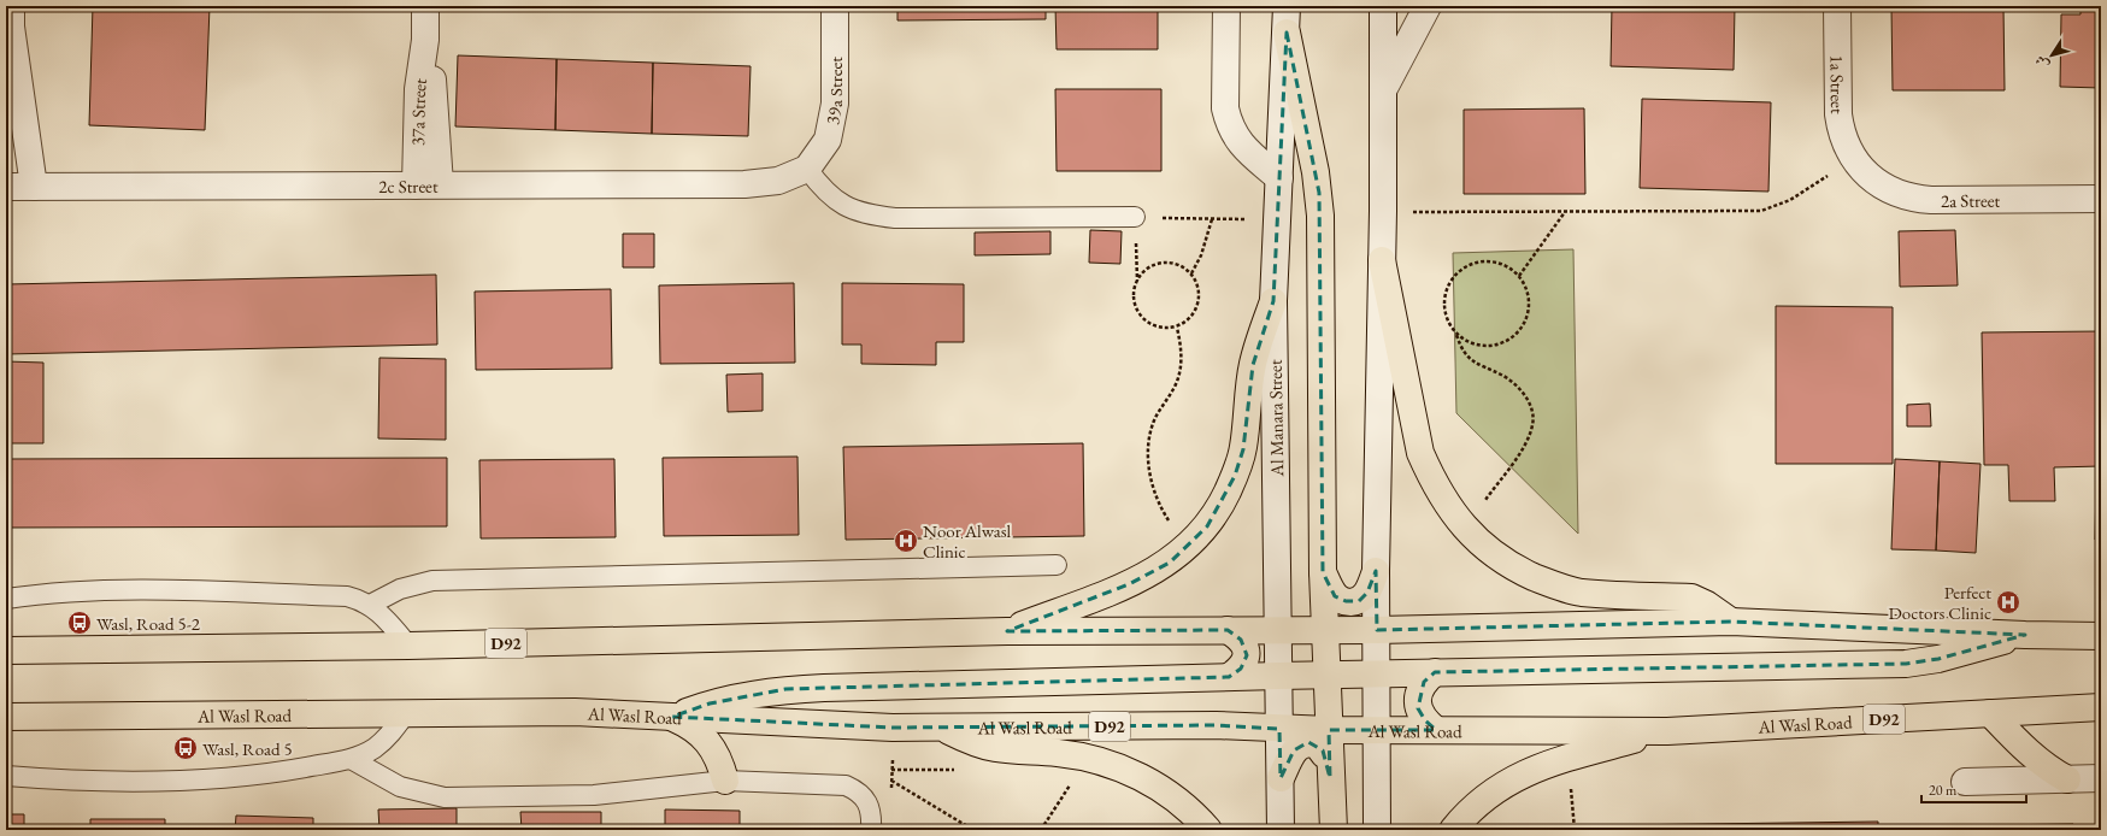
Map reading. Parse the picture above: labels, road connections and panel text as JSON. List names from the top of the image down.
{
  "streets": {
    "main road": ["D92", "Al Wasl Road"],
    "street": [
      "1a Street",
      "39a Street",
      "37a Street",
      "2c Street",
      "2a Street",
      "Al Manara Street"
    ]
  },
  "crossings": [
    ["1a Street", "2a Street"],
    ["39a Street", "2c Street"],
    ["37a Street", "2c Street"],
    ["Al Manara Street", "D92"],
    ["Al Manara Street", "Al Wasl Road"]
  ],
  "places": {
    "hospital": ["Noor Alwasl Clinic", "Perfect Doctors Clinic"],
    "bus stop": ["Wasl, Road 5-2", "Wasl, Road 5"]
  },
  "scale_bar": "20 m",
  "north": "bottom left"
}
